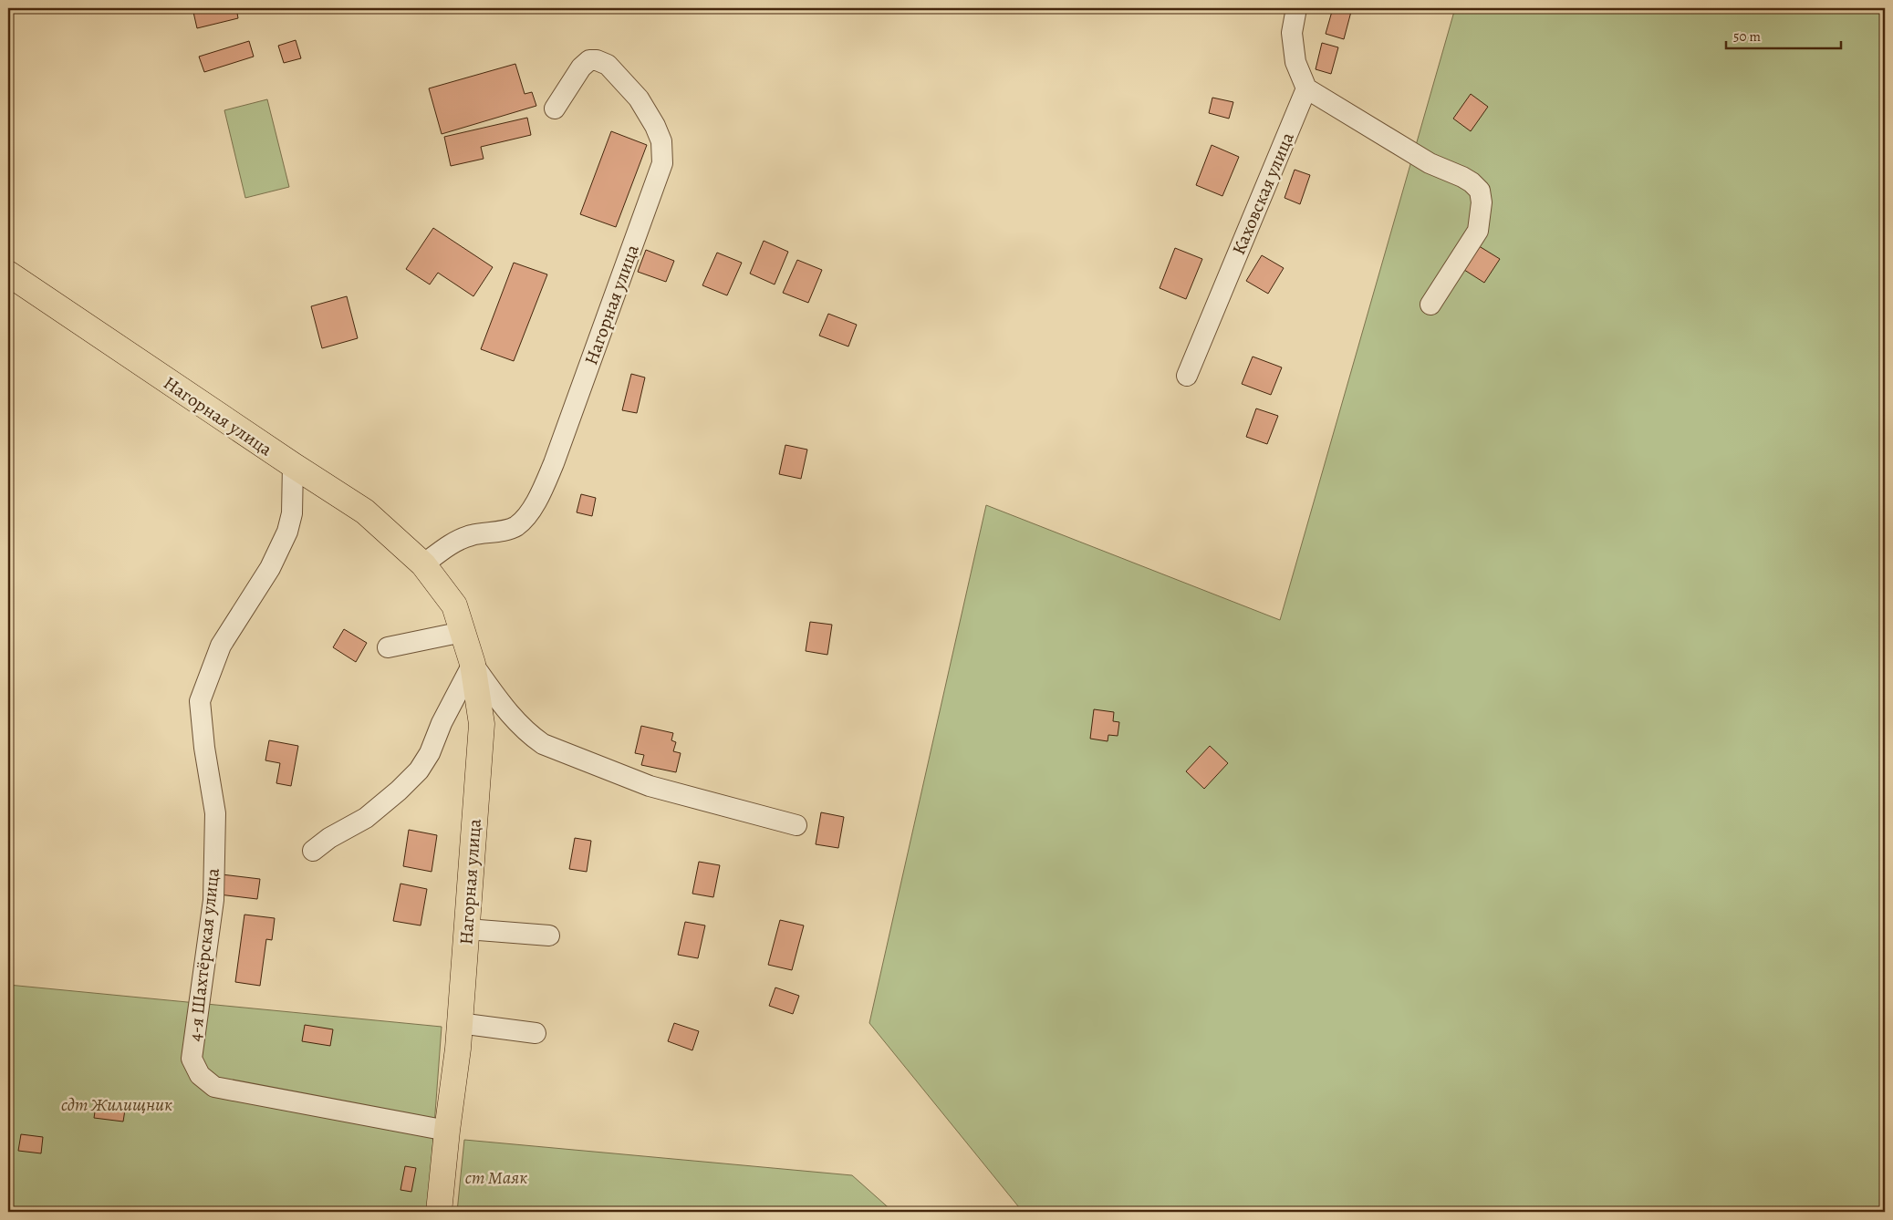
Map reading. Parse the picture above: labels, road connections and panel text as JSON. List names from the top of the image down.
{
  "streets": {
    "main road": ["Нагорная улица"],
    "street": ["Каховская улица", "4-я Шахтёрская улица"]
  },
  "crossings": [
    ["Нагорная улица", "4-я Шахтёрская улица"]
  ],
  "parks": ["сдт Жилищник", "ст Маяк"],
  "scale_bar": "50 m"
}
